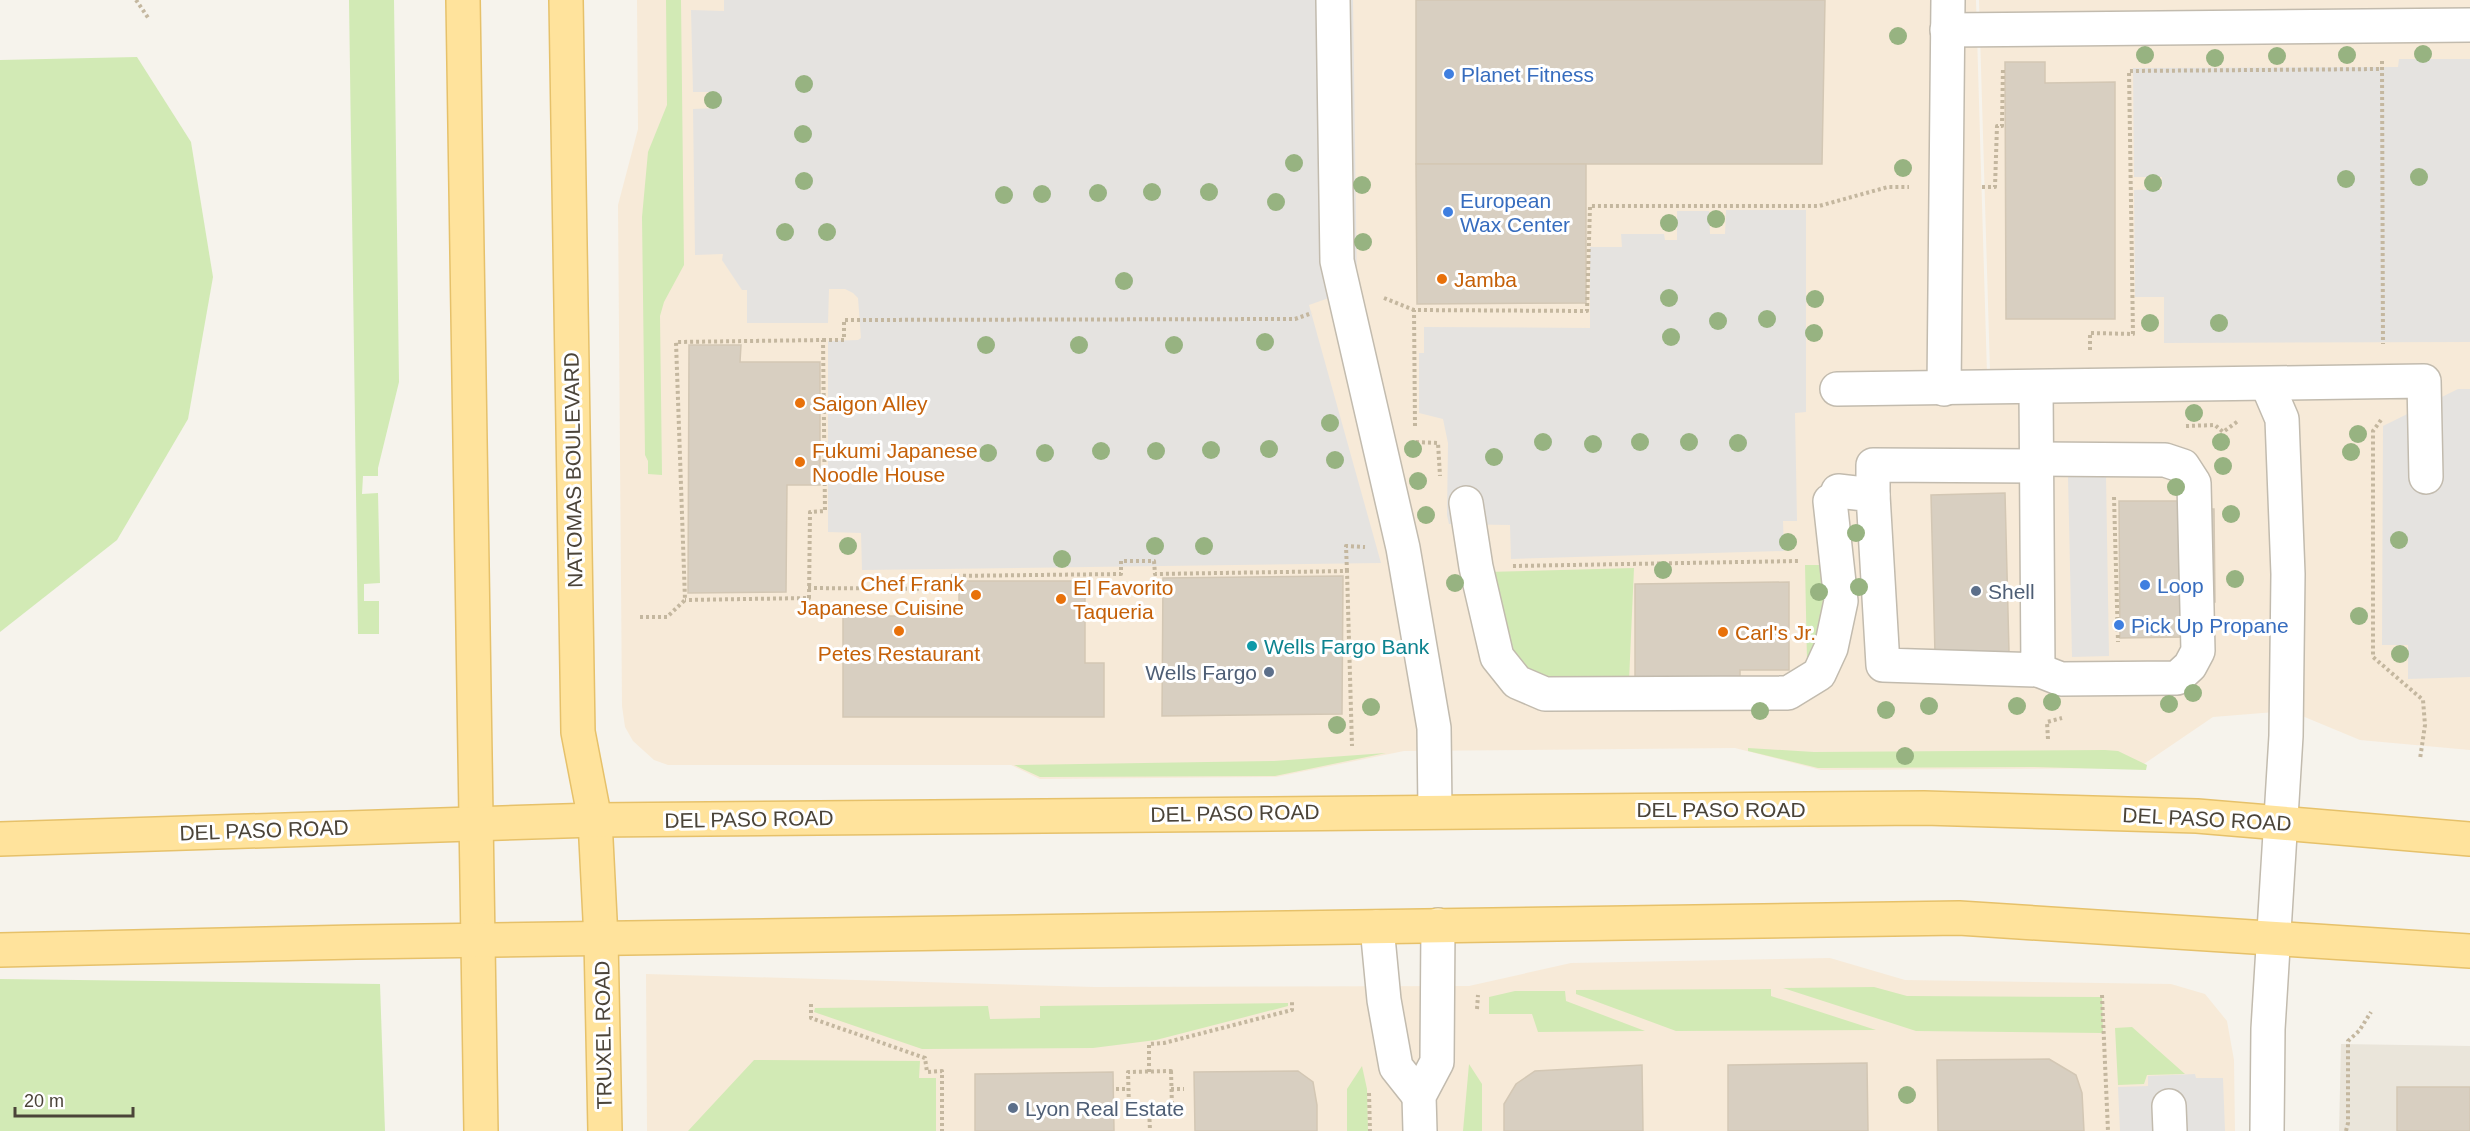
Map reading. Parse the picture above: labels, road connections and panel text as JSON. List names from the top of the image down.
{
  "streets": {
    "main road": ["NATOMAS BOULEVARD", "DEL PASO ROAD", "TRUXEL ROAD"]
  },
  "crossings": [
    ["NATOMAS BOULEVARD", "DEL PASO ROAD"],
    ["NATOMAS BOULEVARD", "TRUXEL ROAD"]
  ],
  "places": [
    "Planet Fitness",
    "European Wax Center",
    "Jamba",
    "Saigon Alley",
    "Fukumi Japanese Noodle House",
    "Loop",
    "Shell",
    "Chef Frank Japanese Cuisine",
    "El Favorito Taqueria",
    "Pick Up Propane",
    "Petes Restaurant",
    "Carl's Jr.",
    "Wells Fargo Bank",
    "Wells Fargo",
    "Lyon Real Estate"
  ],
  "scale_bar": "20 m"
}
